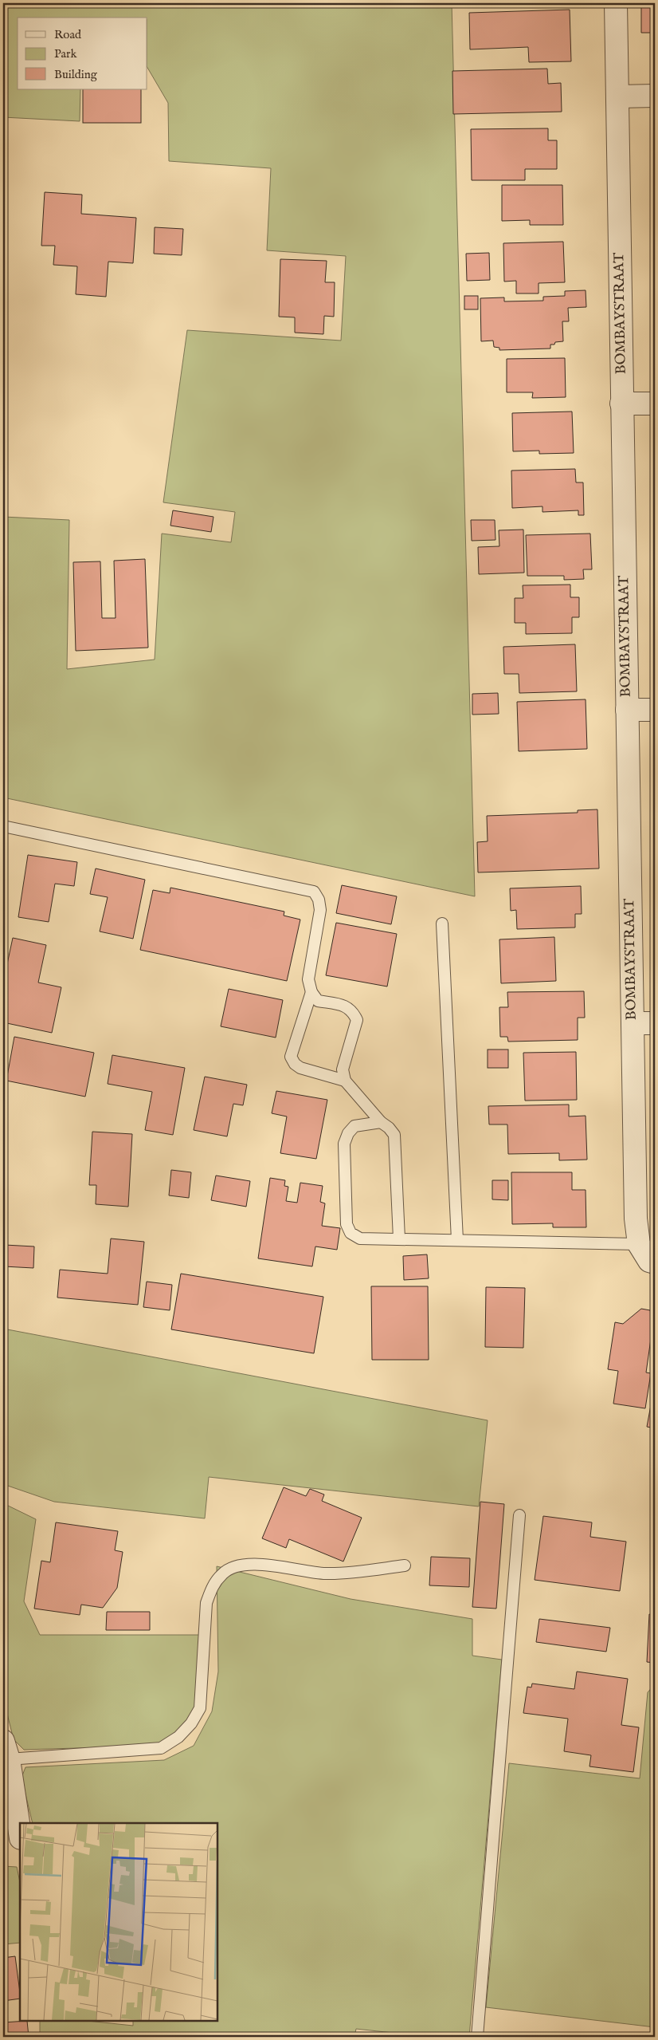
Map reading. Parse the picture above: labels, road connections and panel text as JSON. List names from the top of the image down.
{
  "streets": {
    "street": ["BOMBAYSTRAAT"]
  },
  "legend": ["Road", "Park", "Building"]
}
